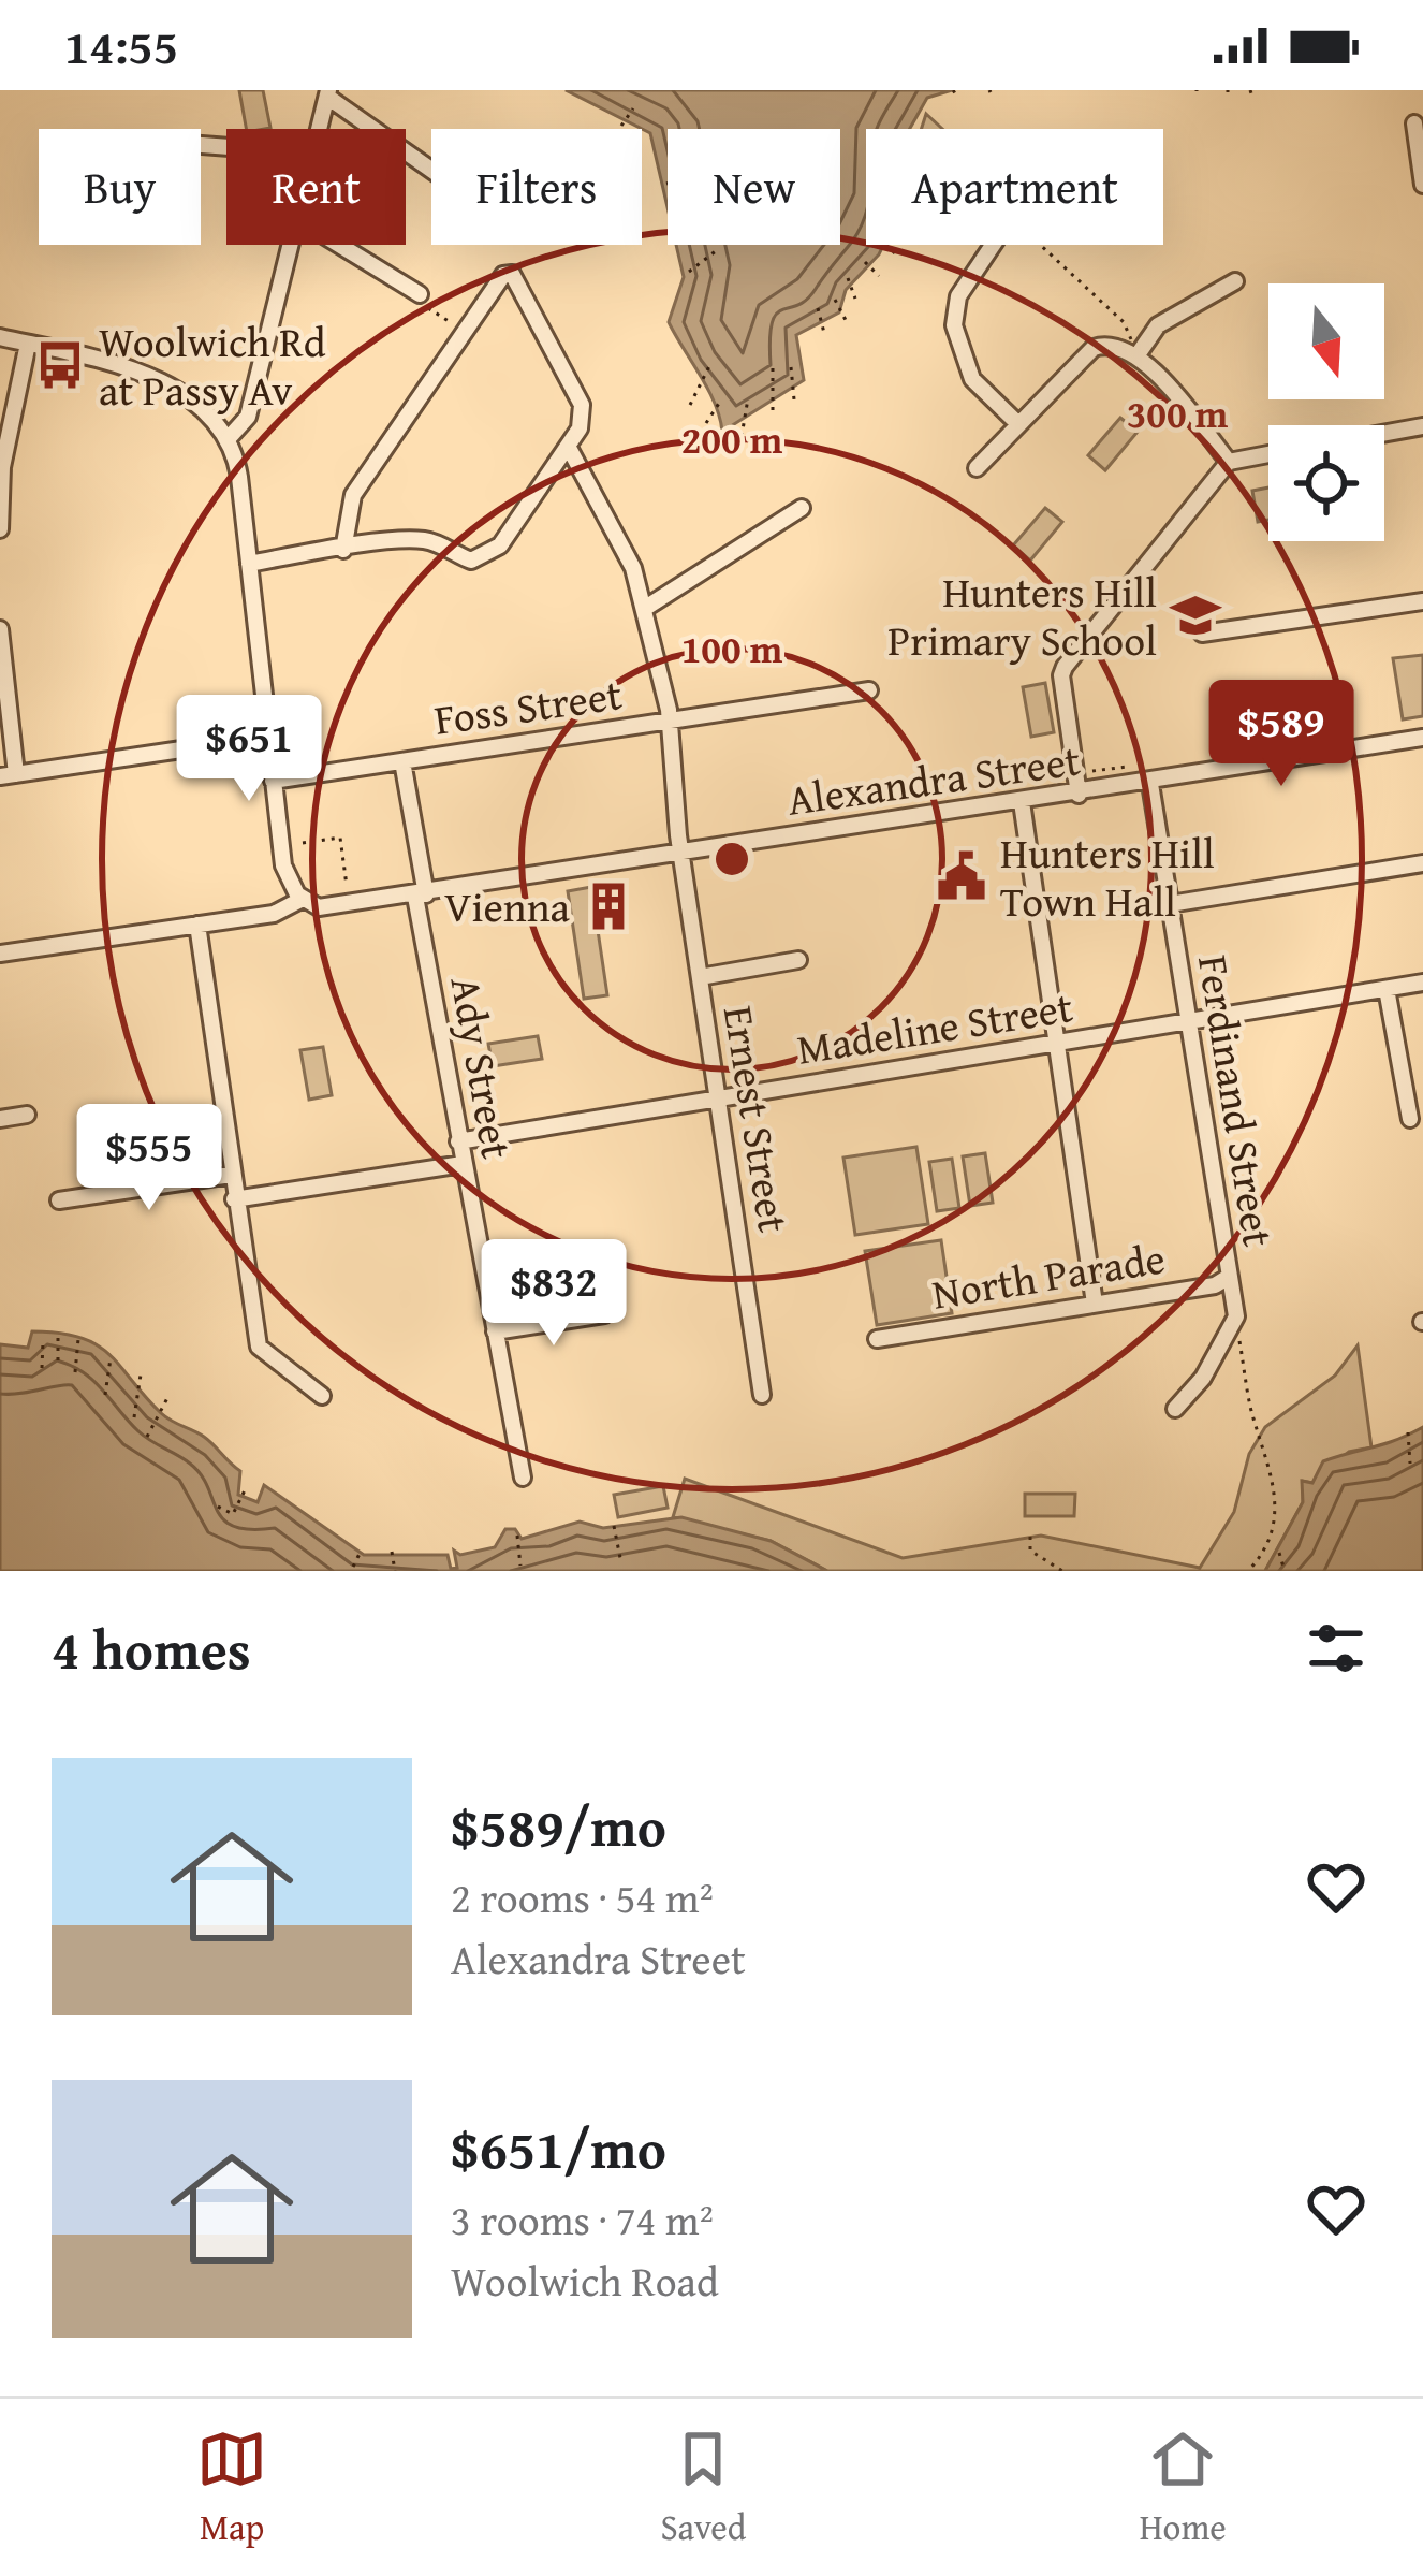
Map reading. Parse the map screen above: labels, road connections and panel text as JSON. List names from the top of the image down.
{
  "streets": {
    "street": [
      "Foss Street",
      "Alexandra Street",
      "Madeline Street",
      "Ady Street",
      "Ferdinand Street",
      "Ernest Street",
      "North Parade"
    ]
  },
  "crossings": [
    ["Foss Street", "Ady Street"],
    ["Foss Street", "Ernest Street"],
    ["Alexandra Street", "Ady Street"],
    ["Alexandra Street", "Ferdinand Street"],
    ["Alexandra Street", "Ernest Street"],
    ["Madeline Street", "Ady Street"],
    ["Madeline Street", "Ferdinand Street"],
    ["Madeline Street", "Ernest Street"],
    ["Ferdinand Street", "North Parade"]
  ],
  "places": {
    "bus stop": ["Woolwich Rd at Passy Av"],
    "school or university": ["Hunters Hill Primary School"],
    "public building": ["Hunters Hill Town Hall"],
    "building": ["Vienna"]
  },
  "north": "bottom",
  "page": {
    "status": "14:55",
    "chip": [
      "Buy",
      "Rent",
      "Filters",
      "New",
      "Apartment"
    ],
    "price": [
      "$589",
      "$651",
      "$555",
      "$832"
    ],
    "heading": "4 homes",
    "list": [
      {
        "name": "$589/mo",
        "note": "2 rooms · 54 m² · Alexandra Street"
      },
      {
        "name": "$651/mo",
        "note": "3 rooms · 74 m² · Woolwich Road"
      }
    ],
    "tabs": ["Map", "Saved", "Home"]
  },
  "rings": ["300 m", "200 m", "100 m"]
}
